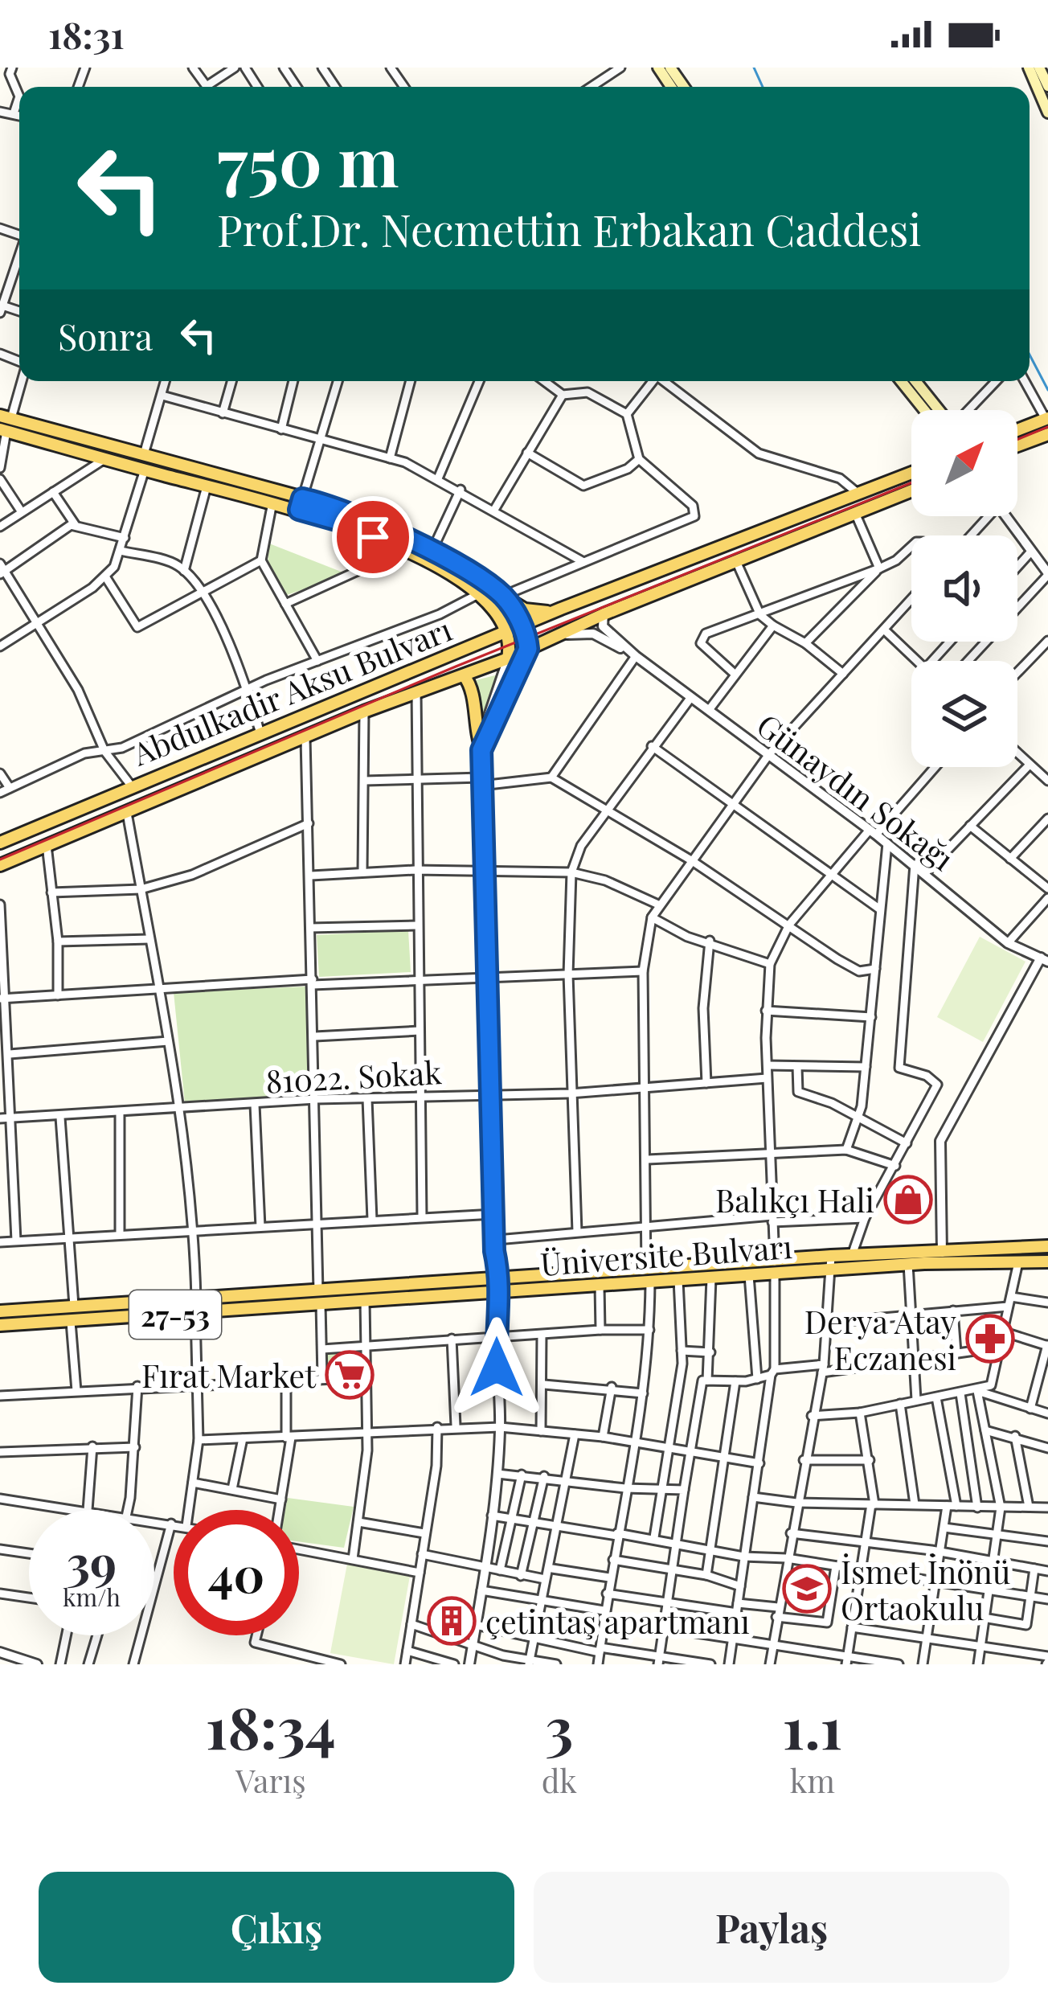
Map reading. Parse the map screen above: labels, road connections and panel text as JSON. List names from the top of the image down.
{
  "streets": {
    "main road": ["Abdulkadir Aksu Bulvarı", "Üniversite Bulvarı", "27-53"],
    "street": ["Günaydın Sokağı", "81022. Sokak"]
  },
  "places": {
    "shop": ["Balıkçı Hali"],
    "pharmacy": ["Derya Atay Eczanesi"],
    "supermarket": ["Fırat Market"],
    "school or university": ["İsmet İnönü Ortaokulu"],
    "building": ["çetintaş apartmanı"]
  },
  "north": "top right",
  "page": {
    "status": "18:31",
    "turn": ["750 m", "Prof.Dr. Necmettin Erbakan Caddesi"],
    "then": "Sonra",
    "speed": "39 km/h",
    "limit": "40",
    "eta": [
      "18:34",
      "Varış",
      "3",
      "dk",
      "1.1",
      "km"
    ],
    "buttons": ["Çıkış", "Paylaş"]
  }
}
